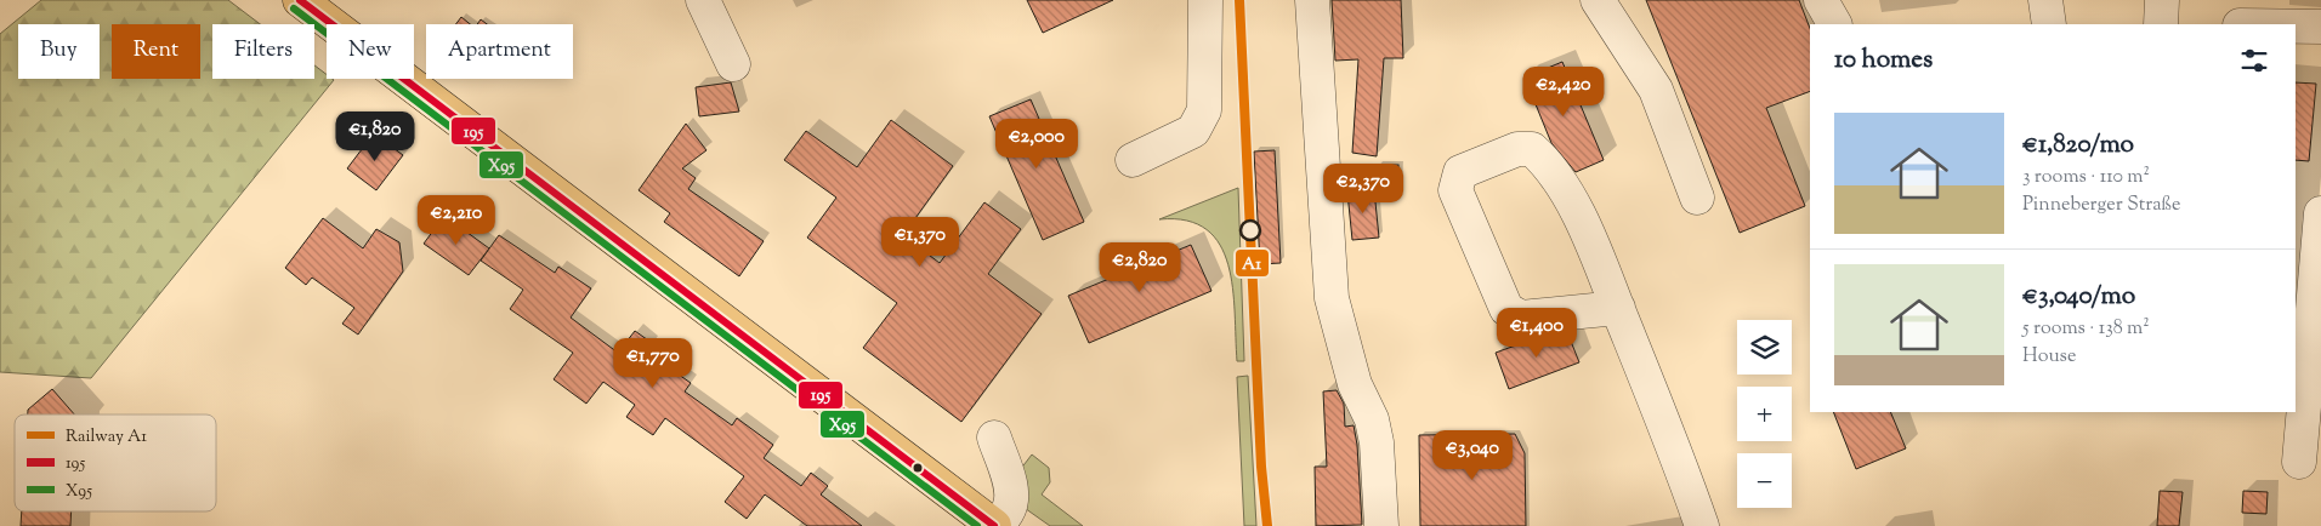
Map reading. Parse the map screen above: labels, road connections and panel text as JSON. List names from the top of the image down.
{
  "lines": ["rail line A1", "transit line 195", "transit line X95"],
  "legend": ["Railway A1", "195", "X95"],
  "page": {
    "chip": [
      "Buy",
      "Rent",
      "Filters",
      "New",
      "Apartment"
    ],
    "heading": "10 homes",
    "price": [
      "€2,420",
      "€1,820",
      "€2,000",
      "€2,370",
      "€2,210",
      "€1,370",
      "€2,820",
      "€1,400",
      "€1,770",
      "€3,040"
    ],
    "list": [
      {
        "name": "€1,820/mo",
        "note": "3 rooms · 110 m² · Pinneberger Straße"
      },
      {
        "name": "€3,040/mo",
        "note": "5 rooms · 138 m² · House"
      }
    ],
    "map_buttons": ["+", "−"]
  }
}
